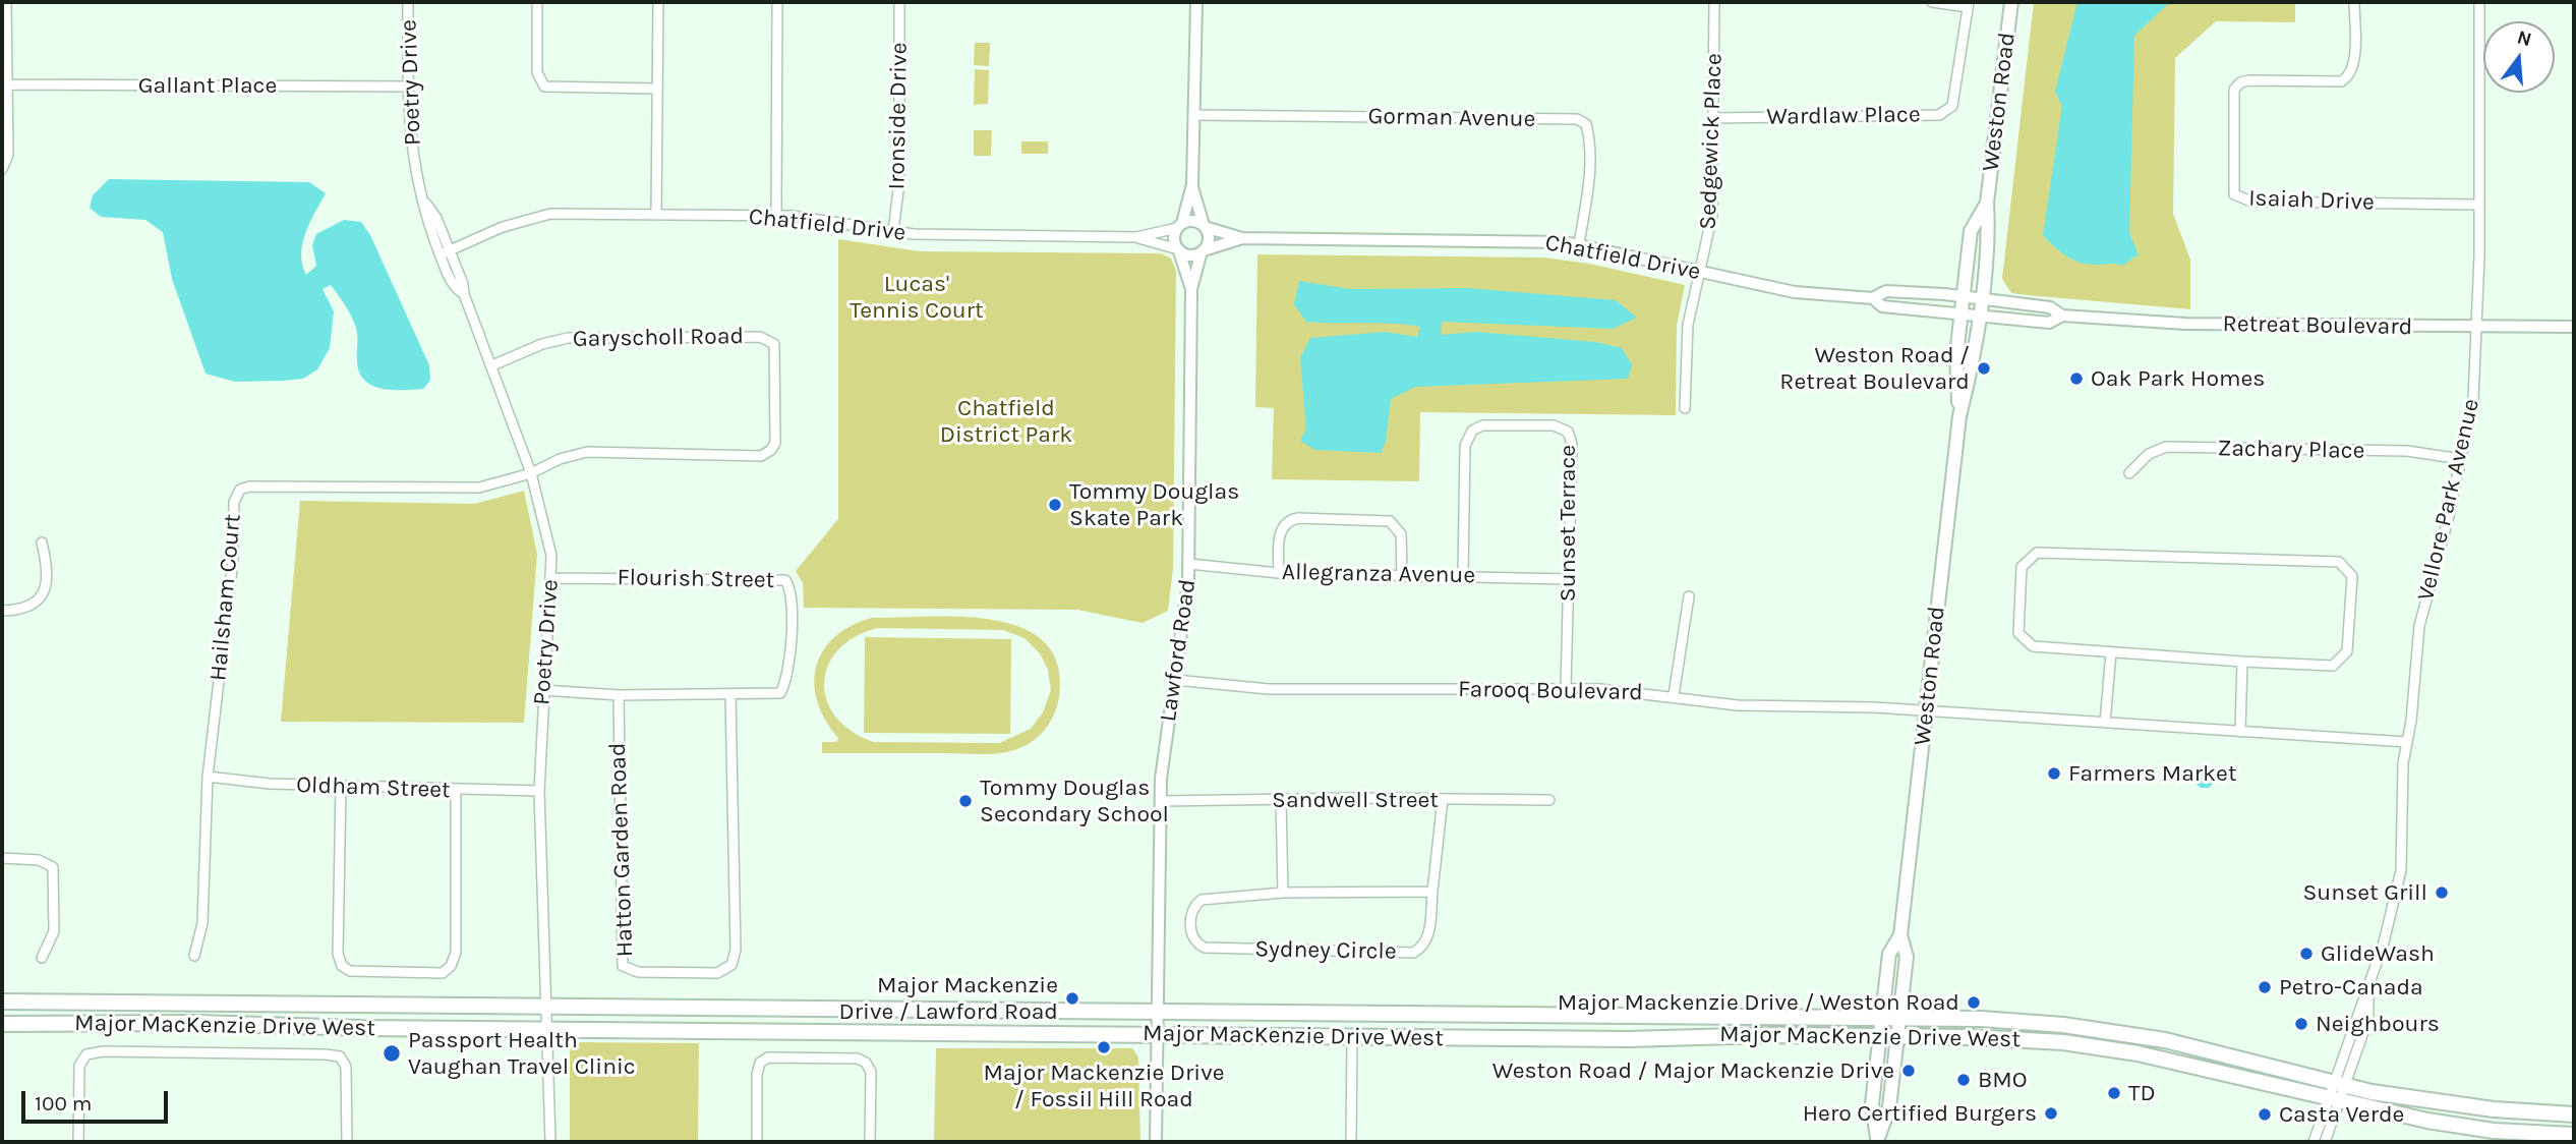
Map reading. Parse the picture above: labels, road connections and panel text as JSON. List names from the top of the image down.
{
  "streets": {
    "main road": ["Weston Road", "Major MacKenzie Drive West"],
    "street": [
      "Poetry Drive",
      "Gallant Place",
      "Ironside Drive",
      "Wardlaw Place",
      "Gorman Avenue",
      "Sedgewick Place",
      "Isaiah Drive",
      "Chatfield Drive",
      "Retreat Boulevard",
      "Garyscholl Road",
      "Zachary Place",
      "Vellore Park Avenue",
      "Sunset Terrace",
      "Allegranza Avenue",
      "Flourish Street",
      "Hailsham Court",
      "Lawford Road",
      "Farooq Boulevard",
      "Oldham Street",
      "Sandwell Street",
      "Hatton Garden Road",
      "Sydney Circle"
    ]
  },
  "crossings": [
    ["Poetry Drive", "Gallant Place"],
    ["Poetry Drive", "Chatfield Drive"],
    ["Poetry Drive", "Garyscholl Road"],
    ["Poetry Drive", "Flourish Street"],
    ["Poetry Drive", "Hailsham Court"],
    ["Poetry Drive", "Oldham Street"],
    ["Poetry Drive", "Major MacKenzie Drive West"],
    ["Weston Road", "Chatfield Drive"],
    ["Weston Road", "Retreat Boulevard"],
    ["Weston Road", "Farooq Boulevard"],
    ["Weston Road", "Major MacKenzie Drive West"],
    ["Ironside Drive", "Chatfield Drive"],
    ["Wardlaw Place", "Sedgewick Place"],
    ["Gorman Avenue", "Chatfield Drive"],
    ["Sedgewick Place", "Chatfield Drive"],
    ["Isaiah Drive", "Vellore Park Avenue"],
    ["Chatfield Drive", "Retreat Boulevard"],
    ["Chatfield Drive", "Lawford Road"],
    ["Retreat Boulevard", "Vellore Park Avenue"],
    ["Garyscholl Road", "Hailsham Court"],
    ["Zachary Place", "Vellore Park Avenue"],
    ["Vellore Park Avenue", "Farooq Boulevard"],
    ["Vellore Park Avenue", "Major MacKenzie Drive West"],
    ["Sunset Terrace", "Allegranza Avenue"],
    ["Sunset Terrace", "Farooq Boulevard"],
    ["Allegranza Avenue", "Lawford Road"],
    ["Flourish Street", "Hatton Garden Road"],
    ["Hailsham Court", "Oldham Street"],
    ["Lawford Road", "Farooq Boulevard"],
    ["Lawford Road", "Sandwell Street"],
    ["Lawford Road", "Major MacKenzie Drive West"]
  ],
  "parks": ["Lucas' Tennis Court", "Chatfield District Park"],
  "places": [
    "Weston Road / Retreat Boulevard",
    "Oak Park Homes",
    "Tommy Douglas Skate Park",
    "Farmers Market",
    "Tommy Douglas Secondary School",
    "Sunset Grill",
    "GlideWash",
    "Petro-Canada",
    "Major Mackenzie Drive / Lawford Road",
    "Major Mackenzie Drive / Weston Road",
    "Neighbours",
    "Major Mackenzie Drive / Fossil Hill Road",
    "Passport Health Vaughan Travel Clinic",
    "Weston Road / Major Mackenzie Drive",
    "BMO",
    "TD",
    "Hero Certified Burgers",
    "Casta Verde"
  ],
  "scale_bar": "100 m",
  "north": "top"
}
